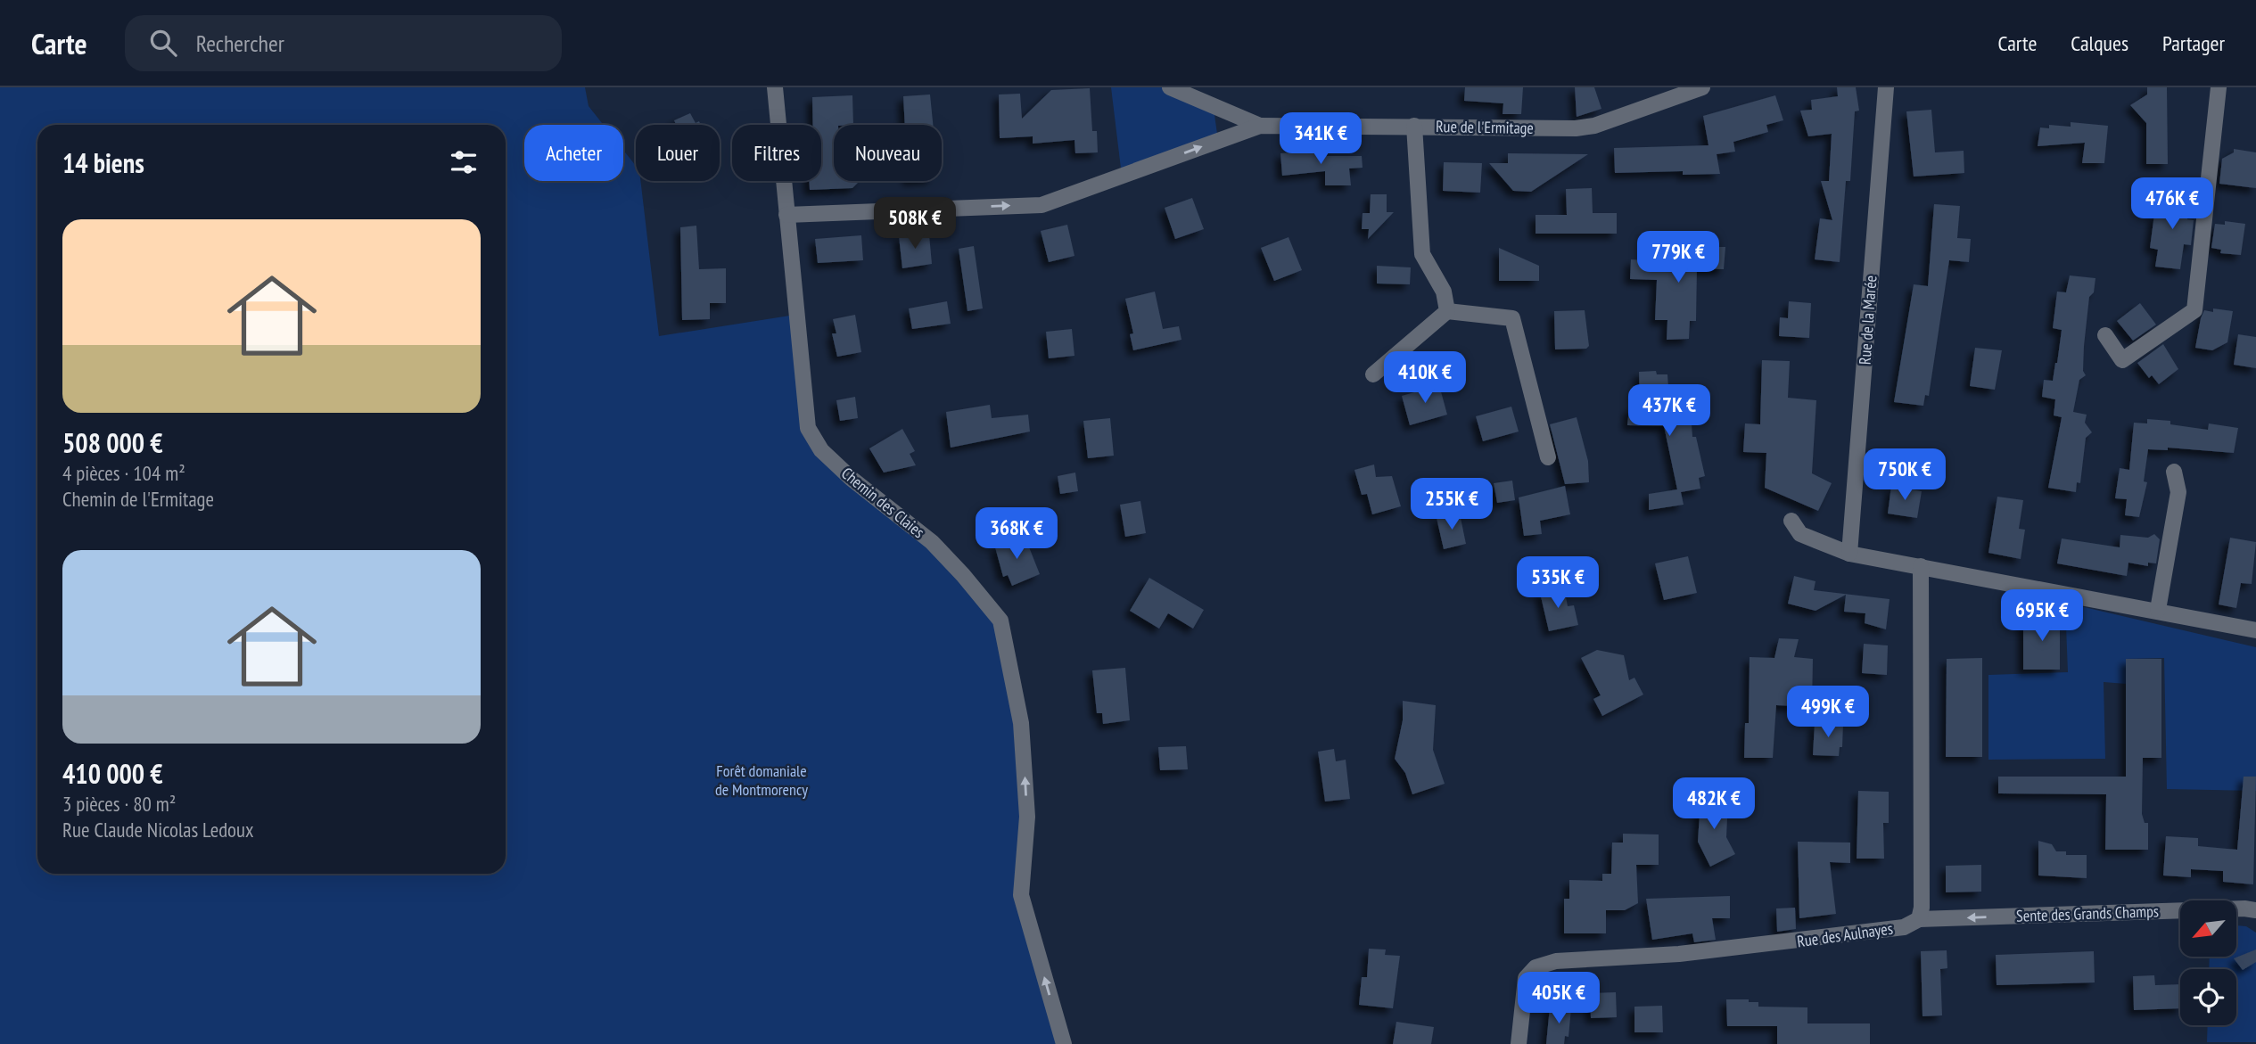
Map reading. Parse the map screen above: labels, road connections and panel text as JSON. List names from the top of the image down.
{
  "streets": {
    "street": [
      "Rue de l'Ermitage",
      "Rue de la Marée",
      "Chemin des Claies",
      "Sente des Grands Champs",
      "Rue des Aulnayes"
    ]
  },
  "crossings": [
    ["Sente des Grands Champs", "Rue des Aulnayes"]
  ],
  "one_way": ["Chemin des Claies", "Sente des Grands Champs"],
  "parks": ["Forêt domaniale de Montmorency"],
  "north": "bottom left",
  "page": {
    "header": "Carte",
    "search": "Rechercher",
    "nav": ["Carte", "Calques", "Partager"],
    "price": [
      "341K €",
      "476K €",
      "508K €",
      "779K €",
      "410K €",
      "437K €",
      "750K €",
      "255K €",
      "368K €",
      "535K €",
      "695K €",
      "499K €",
      "482K €",
      "405K €"
    ],
    "chip": [
      "Acheter",
      "Louer",
      "Filtres",
      "Nouveau"
    ],
    "heading": "14 biens",
    "list": [
      {
        "name": "508 000 €",
        "note": "4 pièces · 104 m² · Chemin de l'Ermitage"
      },
      {
        "name": "410 000 €",
        "note": "3 pièces · 80 m² · Rue Claude Nicolas Ledoux"
      }
    ]
  }
}
